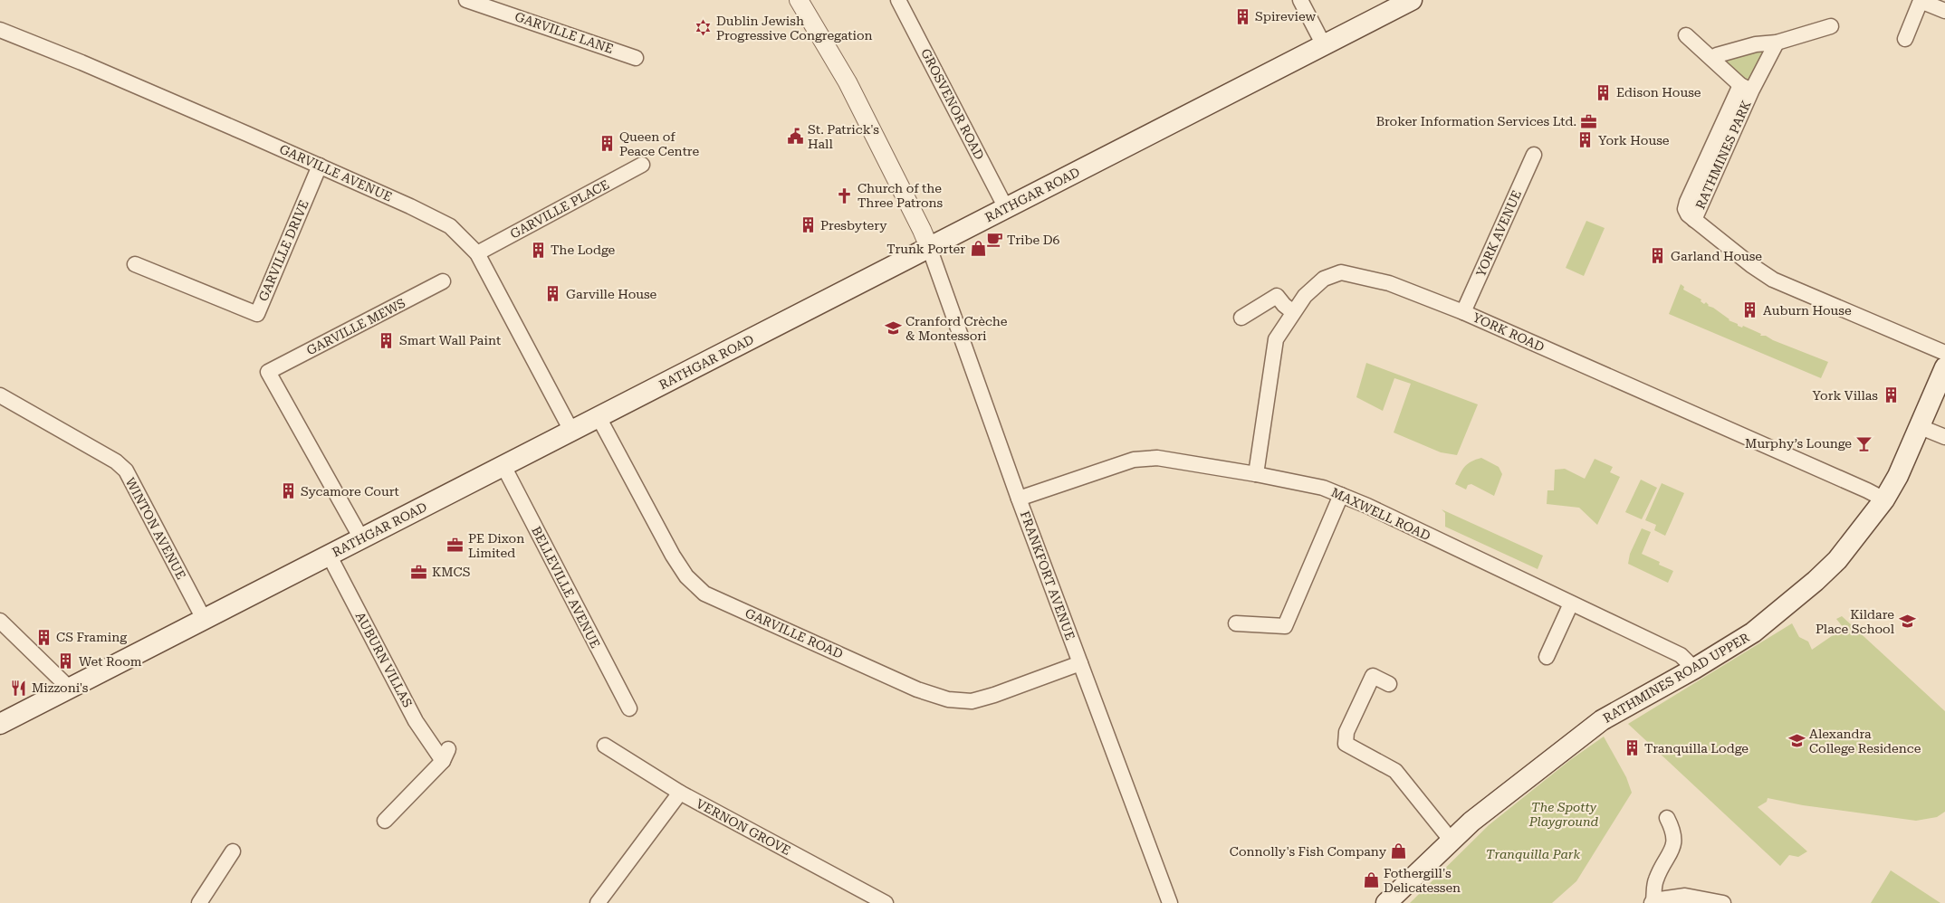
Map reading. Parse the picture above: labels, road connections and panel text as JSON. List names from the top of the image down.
{
  "streets": {
    "main road": ["RATHGAR ROAD", "RATHMINES ROAD UPPER"],
    "street": [
      "GARVILLE LANE",
      "GROSVENOR ROAD",
      "RATHMINES PARK",
      "GARVILLE AVENUE",
      "GARVILLE PLACE",
      "YORK AVENUE",
      "GARVILLE DRIVE",
      "GARVILLE MEWS",
      "YORK ROAD",
      "MAXWELL ROAD",
      "WINTON AVENUE",
      "FRANKFORT AVENUE",
      "BELLEVILLE AVENUE",
      "GARVILLE ROAD",
      "AUBURN VILLAS",
      "VERNON GROVE"
    ]
  },
  "crossings": [
    ["GROSVENOR ROAD", "RATHGAR ROAD"],
    ["GARVILLE AVENUE", "RATHGAR ROAD"],
    ["GARVILLE AVENUE", "GARVILLE PLACE"],
    ["GARVILLE AVENUE", "GARVILLE DRIVE"],
    ["RATHGAR ROAD", "GARVILLE MEWS"],
    ["RATHGAR ROAD", "WINTON AVENUE"],
    ["RATHGAR ROAD", "FRANKFORT AVENUE"],
    ["RATHGAR ROAD", "BELLEVILLE AVENUE"],
    ["RATHGAR ROAD", "GARVILLE ROAD"],
    ["RATHGAR ROAD", "AUBURN VILLAS"],
    ["YORK AVENUE", "YORK ROAD"],
    ["YORK ROAD", "MAXWELL ROAD"],
    ["YORK ROAD", "RATHMINES ROAD UPPER"],
    ["MAXWELL ROAD", "FRANKFORT AVENUE"],
    ["MAXWELL ROAD", "RATHMINES ROAD UPPER"],
    ["FRANKFORT AVENUE", "GARVILLE ROAD"]
  ],
  "parks": ["The Spotty Playground", "Tranquilla Park"],
  "places": {
    "building": [
      "Spireview",
      "Edison House",
      "York House",
      "Queen of Peace Centre",
      "Presbytery",
      "The Lodge",
      "Garland House",
      "Garville House",
      "Auburn House",
      "Smart Wall Paint",
      "York Villas",
      "Sycamore Court",
      "CS Framing",
      "Wet Room",
      "Tranquilla Lodge"
    ],
    "synagogue": ["Dublin Jewish Progressive Congregation"],
    "office": ["Broker Information Services Ltd.", "PE Dixon Limited", "KMCS"],
    "public building": ["St. Patrick's Hall"],
    "church": ["Church of the Three Patrons"],
    "cafe": ["Tribe D6"],
    "shop": ["Trunk Porter", "Connolly's Fish Company", "Fothergill's Delicatessen"],
    "school or university": ["Cranford Crèche & Montessori", "Kildare Place School", "Alexandra College Residence"],
    "bar": ["Murphy’s Lounge"],
    "restaurant": ["Mizzoni's"]
  }
}
